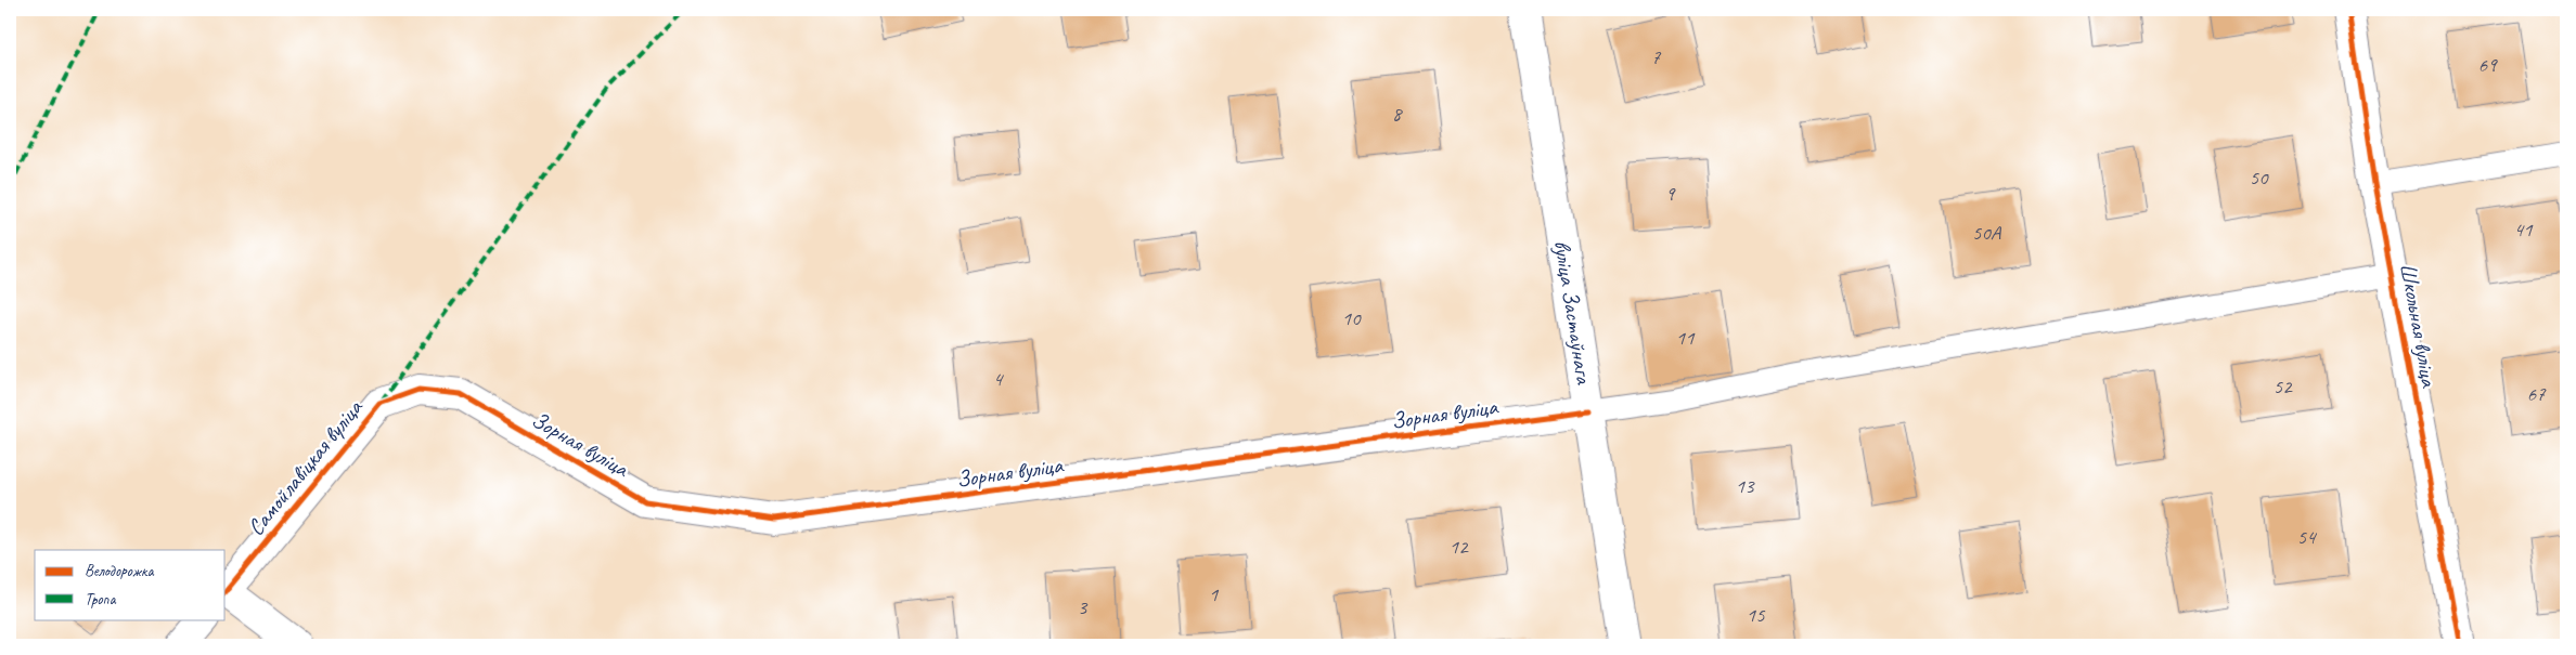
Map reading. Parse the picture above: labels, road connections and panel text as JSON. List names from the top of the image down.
{
  "streets": {
    "street": [
      "вуліца Застаўнага",
      "Школьная вуліца",
      "Зорная вуліца",
      "Самойлавіцкая вуліца"
    ]
  },
  "crossings": [
    ["вуліца Застаўнага", "Зорная вуліца"],
    ["Зорная вуліца", "Самойлавіцкая вуліца"]
  ],
  "house_numbers": [
    "7",
    "69",
    "8",
    "50",
    "9",
    "41",
    "50А",
    "10",
    "11",
    "4",
    "52",
    "67",
    "13",
    "54",
    "12",
    "1",
    "3",
    "15"
  ],
  "legend": ["Велодорожка", "Тропа"]
}
